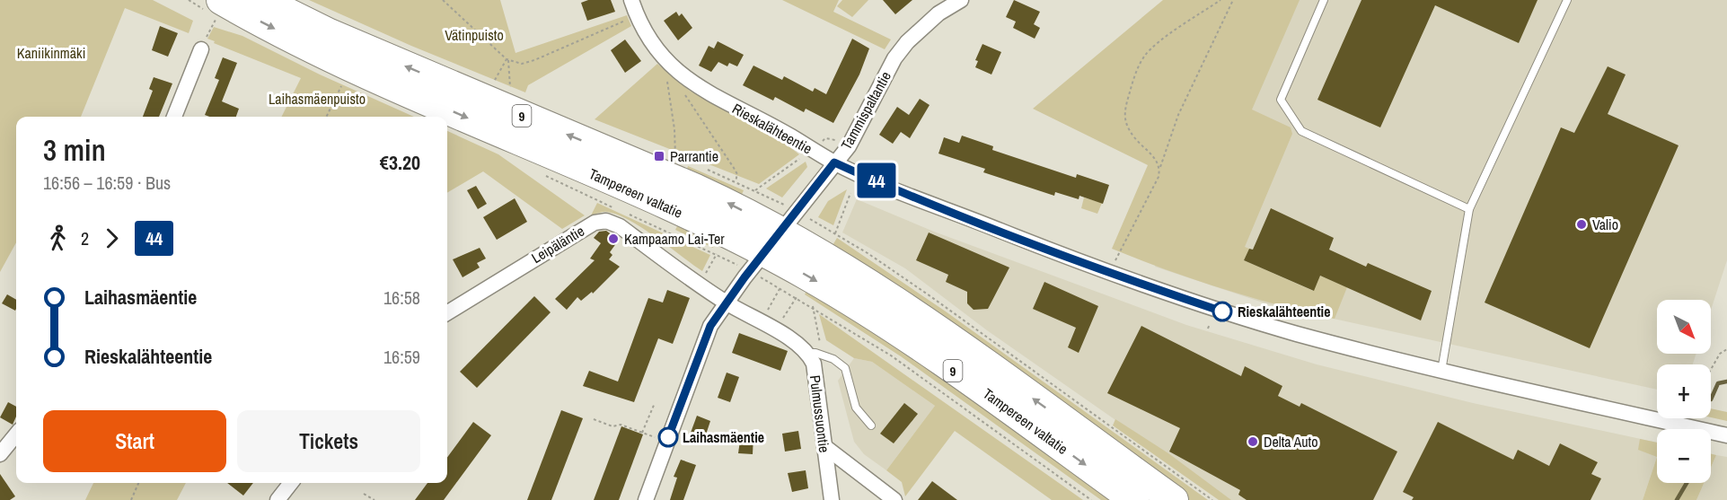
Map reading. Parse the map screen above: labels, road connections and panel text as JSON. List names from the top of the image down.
{
  "streets": {
    "highway": ["9", "Tampereen valtatie"],
    "street": [
      "Tammispaltantie",
      "Rieskalähteentie",
      "Leipäläntie",
      "Pulmussuontie"
    ]
  },
  "crossings": [
    ["Tammispaltantie", "Rieskalähteentie"],
    ["Tammispaltantie", "Tampereen valtatie"]
  ],
  "parks": ["Vätinpuisto", "Kaniikinmäki", "Laihasmäenpuisto"],
  "places": {
    "transit": ["Parrantie"],
    "other": [
      "Valio",
      "Kampaamo Lai-Ter",
      "Rieskalähteentie",
      "Laihasmäentie",
      "Delta Auto"
    ]
  },
  "lines": ["bus line 44"],
  "north": "bottom right",
  "page": {
    "on_map": "44",
    "heading": ["3 min", "16:56 – 16:59 · Bus", "€3.20"],
    "legs": ["2", "44"],
    "list": [
      {
        "name": "Laihasmäentie",
        "value": "16:58"
      },
      {
        "name": "Rieskalähteentie",
        "value": "16:59"
      }
    ],
    "map_buttons": ["+", "−"],
    "buttons": ["Start", "Tickets"]
  }
}
